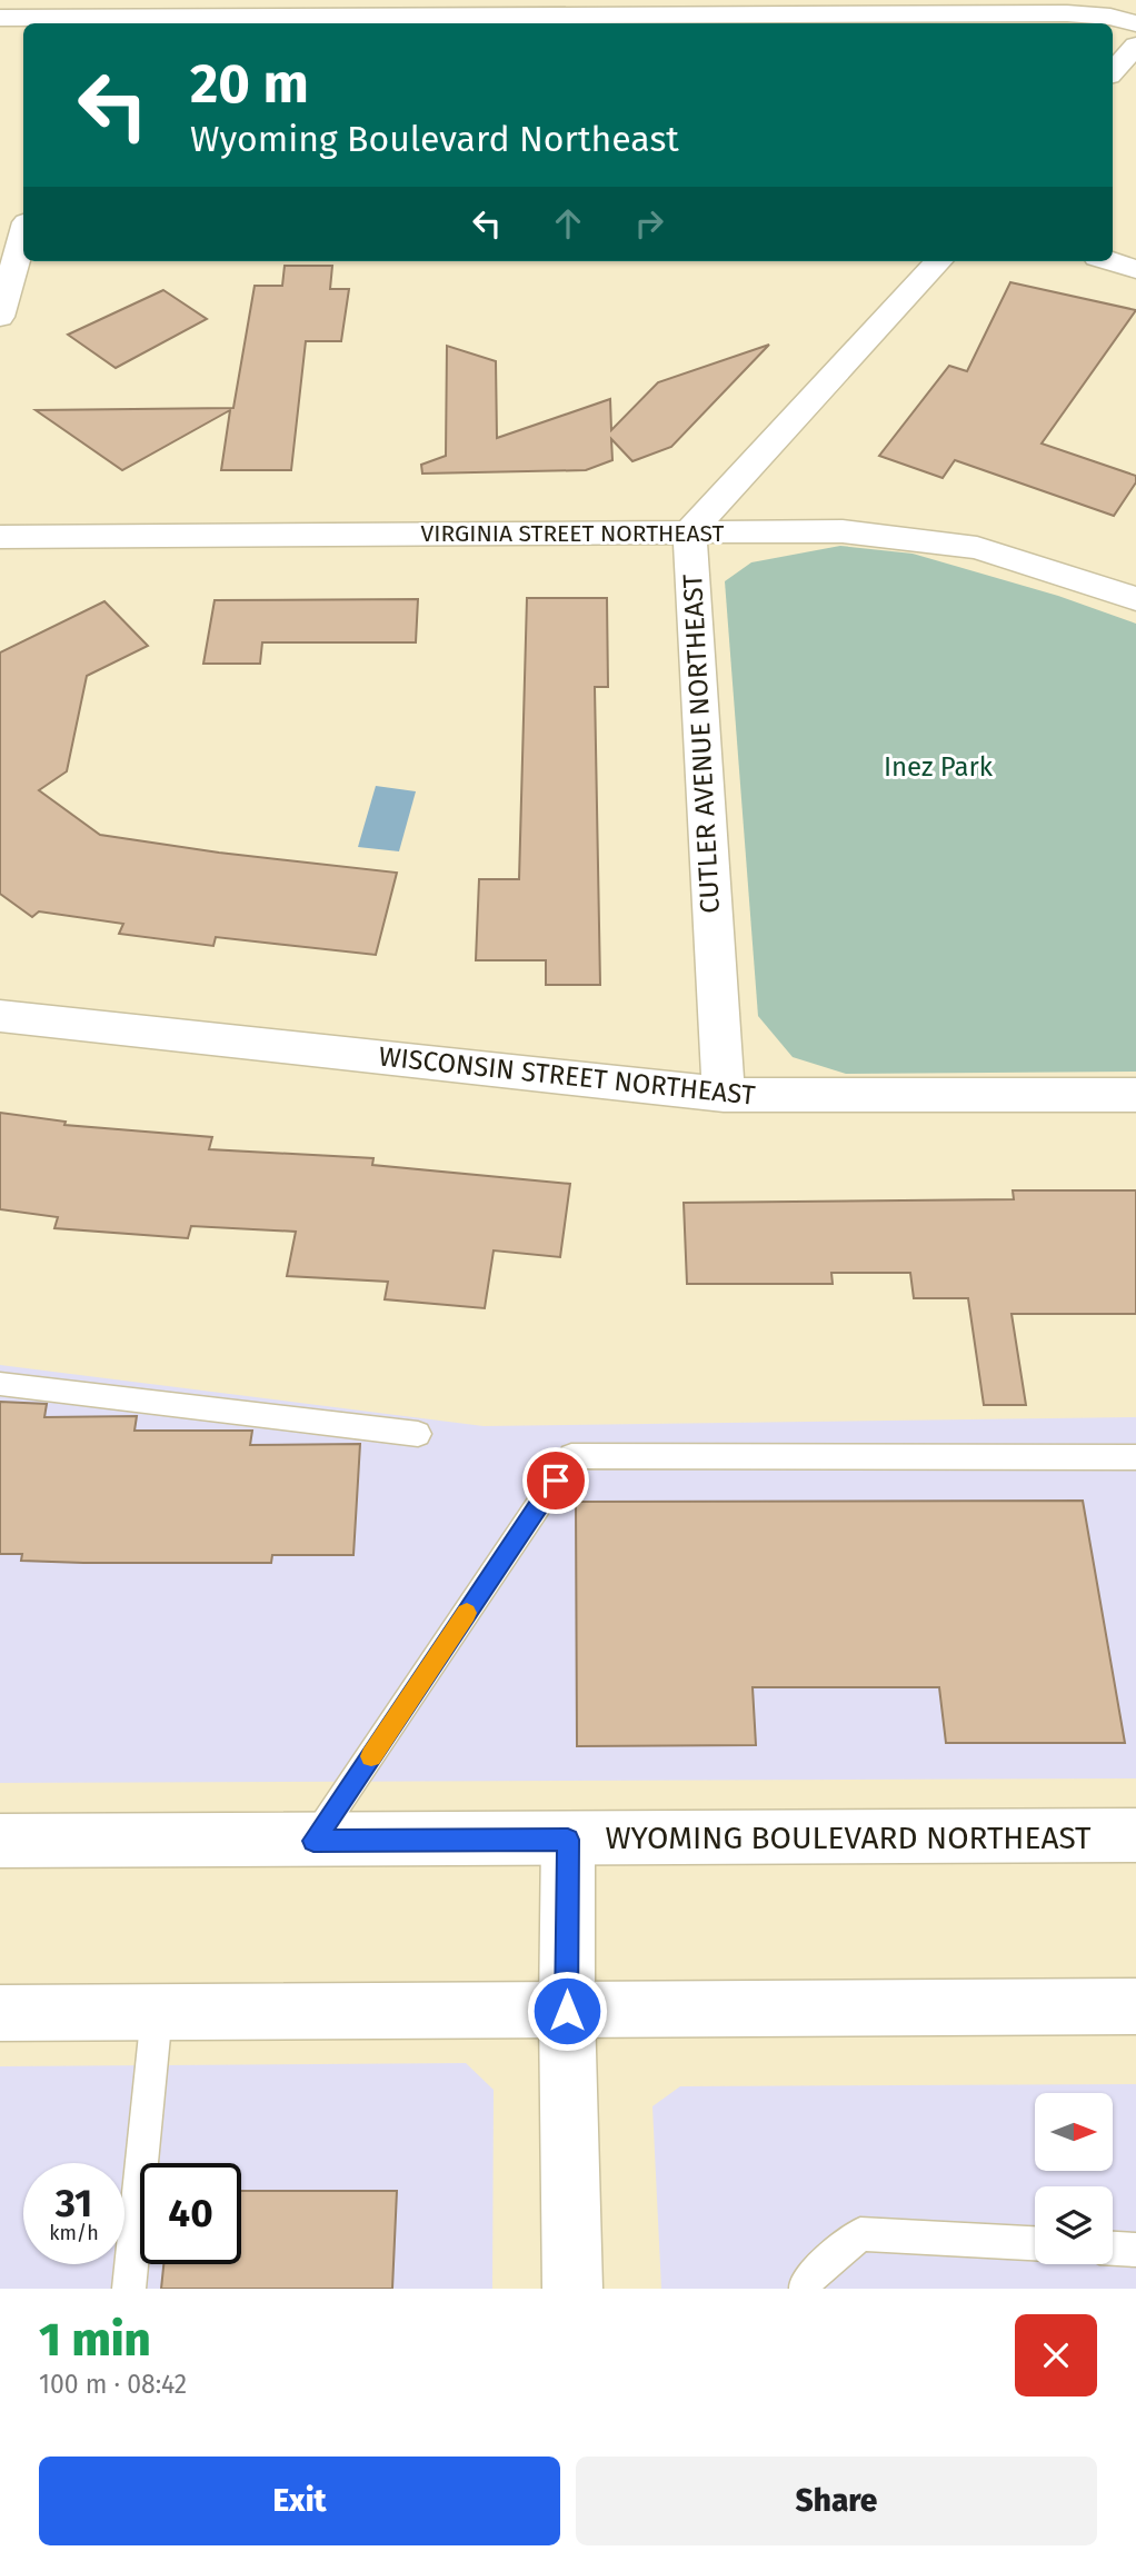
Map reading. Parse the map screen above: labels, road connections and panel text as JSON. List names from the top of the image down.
{
  "streets": {
    "street": [
      "VIRGINIA STREET NORTHEAST",
      "CUTLER AVENUE NORTHEAST",
      "WISCONSIN STREET NORTHEAST",
      "WYOMING BOULEVARD NORTHEAST"
    ]
  },
  "crossings": [
    ["VIRGINIA STREET NORTHEAST", "CUTLER AVENUE NORTHEAST"],
    ["CUTLER AVENUE NORTHEAST", "WISCONSIN STREET NORTHEAST"]
  ],
  "parks": ["Inez Park"],
  "north": "right",
  "page": {
    "turn": ["20 m", "Wyoming Boulevard Northeast"],
    "speed": "31 km/h",
    "limit": "40",
    "heading": ["1 min", "100 m · 08:42"],
    "buttons": ["Exit", "Share"]
  }
}
